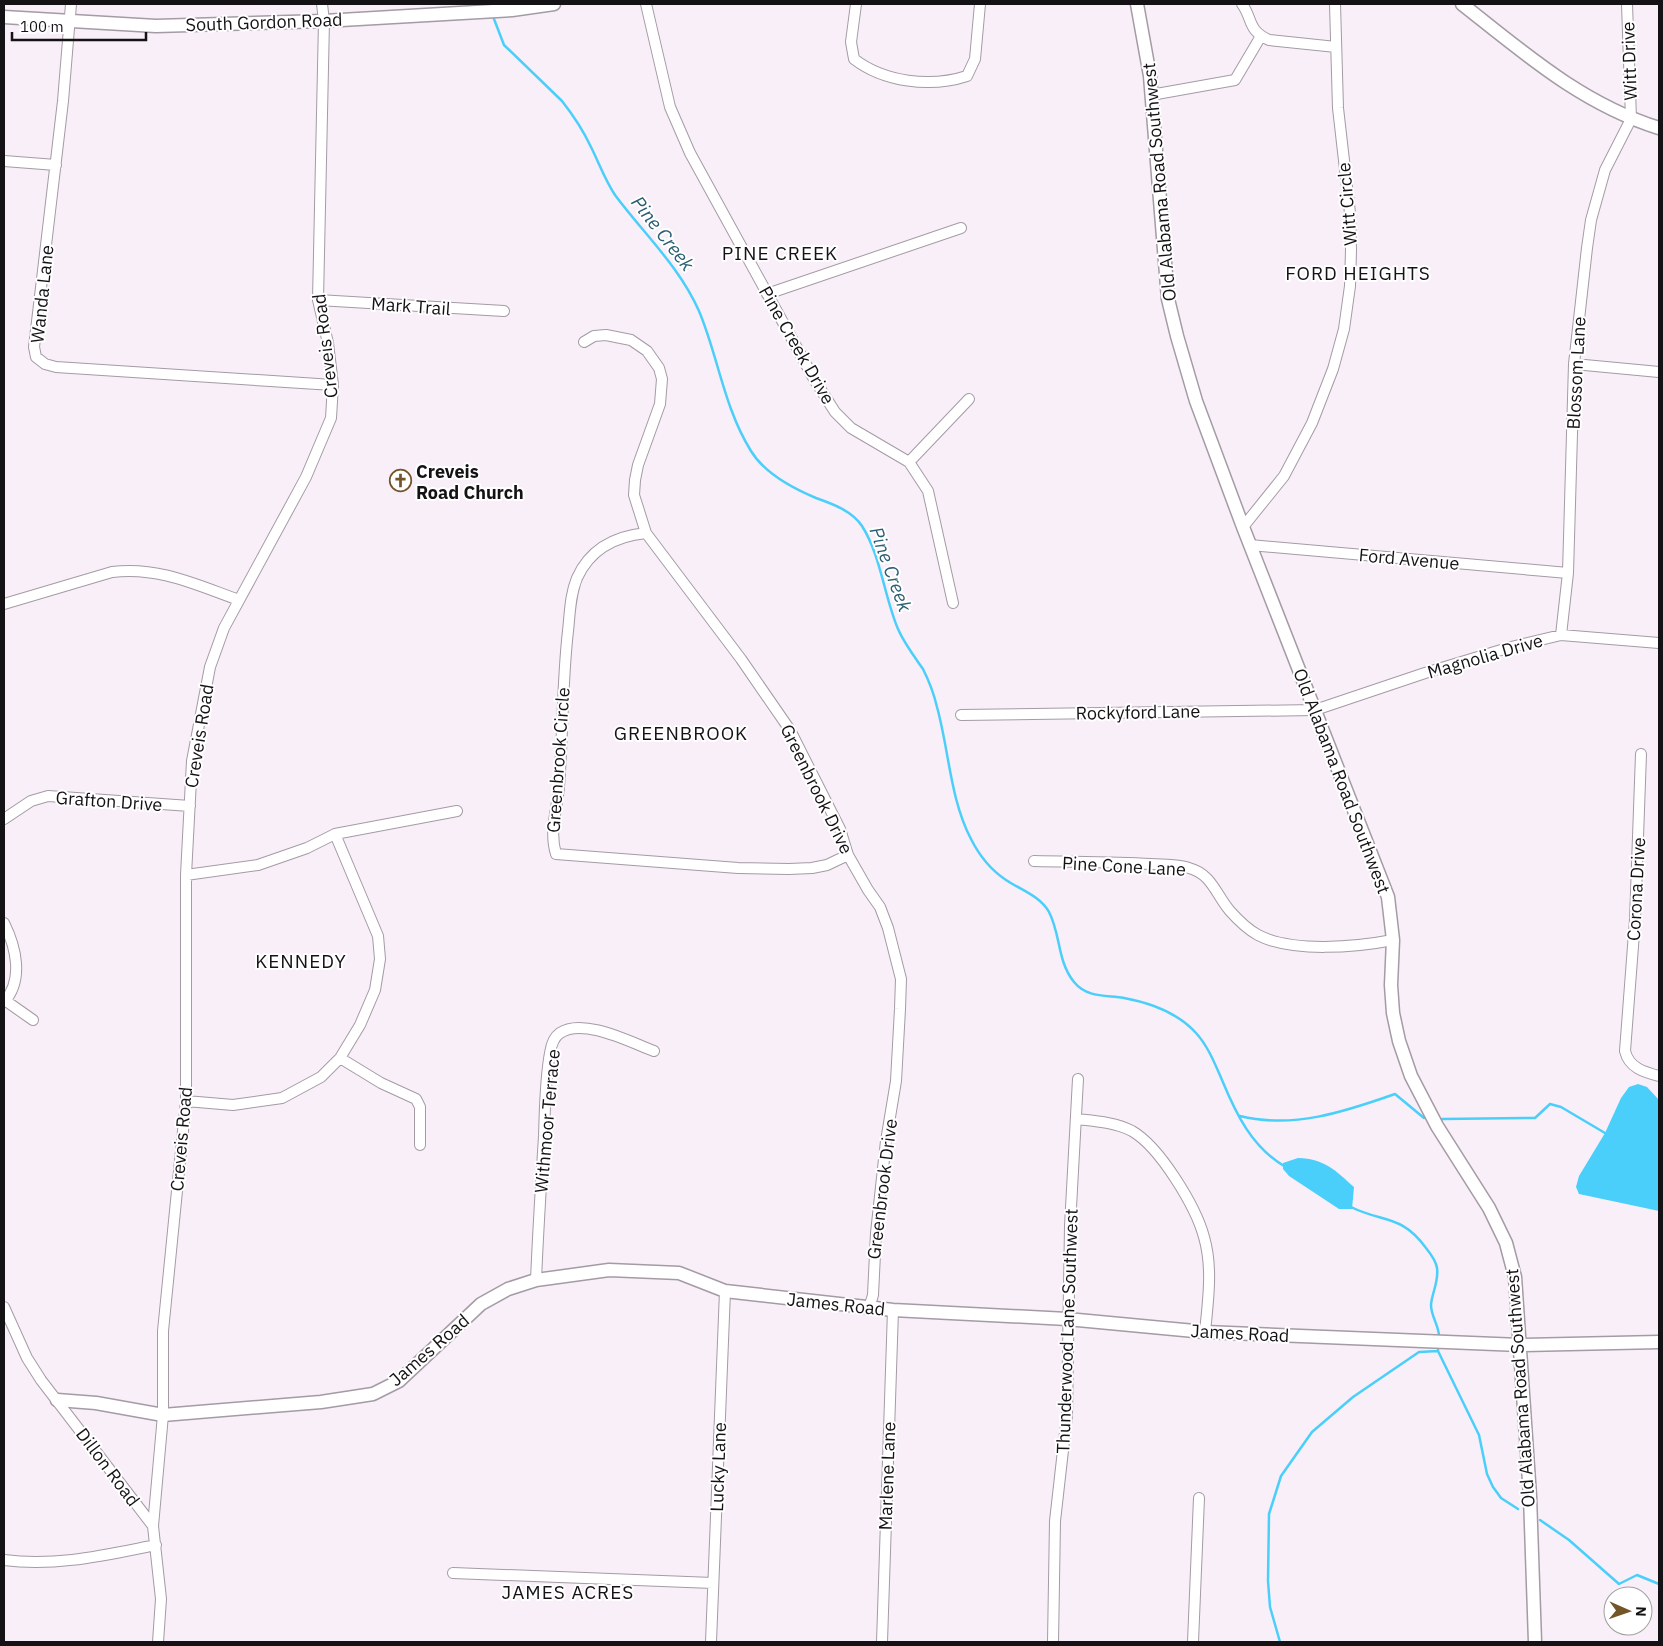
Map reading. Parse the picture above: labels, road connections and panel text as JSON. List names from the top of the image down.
{
  "streets": {
    "street": [
      "South Gordon Road",
      "Witt Drive",
      "Old Alabama Road Southwest",
      "Witt Circle",
      "Wanda Lane",
      "Mark Trail",
      "Pine Creek Drive",
      "Creveis Road",
      "Blossom Lane",
      "Ford Avenue",
      "Magnolia Drive",
      "Rockyford Lane",
      "Greenbrook Circle",
      "Greenbrook Drive",
      "Grafton Drive",
      "Pine Cone Lane",
      "Corona Drive",
      "Withmoor Terrace",
      "James Road",
      "Thunderwood Lane Southwest",
      "Dillon Road",
      "Lucky Lane",
      "Marlene Lane"
    ]
  },
  "crossings": [
    ["South Gordon Road", "Wanda Lane"],
    ["South Gordon Road", "Creveis Road"],
    ["Witt Drive", "Blossom Lane"],
    ["Old Alabama Road Southwest", "Witt Circle"],
    ["Old Alabama Road Southwest", "Ford Avenue"],
    ["Old Alabama Road Southwest", "Magnolia Drive"],
    ["Old Alabama Road Southwest", "Rockyford Lane"],
    ["Old Alabama Road Southwest", "Pine Cone Lane"],
    ["Old Alabama Road Southwest", "James Road"],
    ["Wanda Lane", "Creveis Road"],
    ["Mark Trail", "Creveis Road"],
    ["Creveis Road", "Grafton Drive"],
    ["Creveis Road", "James Road"],
    ["Creveis Road", "Dillon Road"],
    ["Blossom Lane", "Ford Avenue"],
    ["Blossom Lane", "Magnolia Drive"],
    ["Magnolia Drive", "Rockyford Lane"],
    ["Greenbrook Circle", "Greenbrook Drive"],
    ["Greenbrook Drive", "James Road"],
    ["Withmoor Terrace", "James Road"],
    ["James Road", "Thunderwood Lane Southwest"],
    ["James Road", "Dillon Road"],
    ["James Road", "Lucky Lane"],
    ["James Road", "Marlene Lane"]
  ],
  "districts": [
    "PINE CREEK",
    "FORD HEIGHTS",
    "GREENBROOK",
    "KENNEDY",
    "JAMES ACRES"
  ],
  "water": ["Pine Creek"],
  "places": {
    "church": ["Creveis Road Church"]
  },
  "scale_bar": "100 m",
  "north": "right"
}
